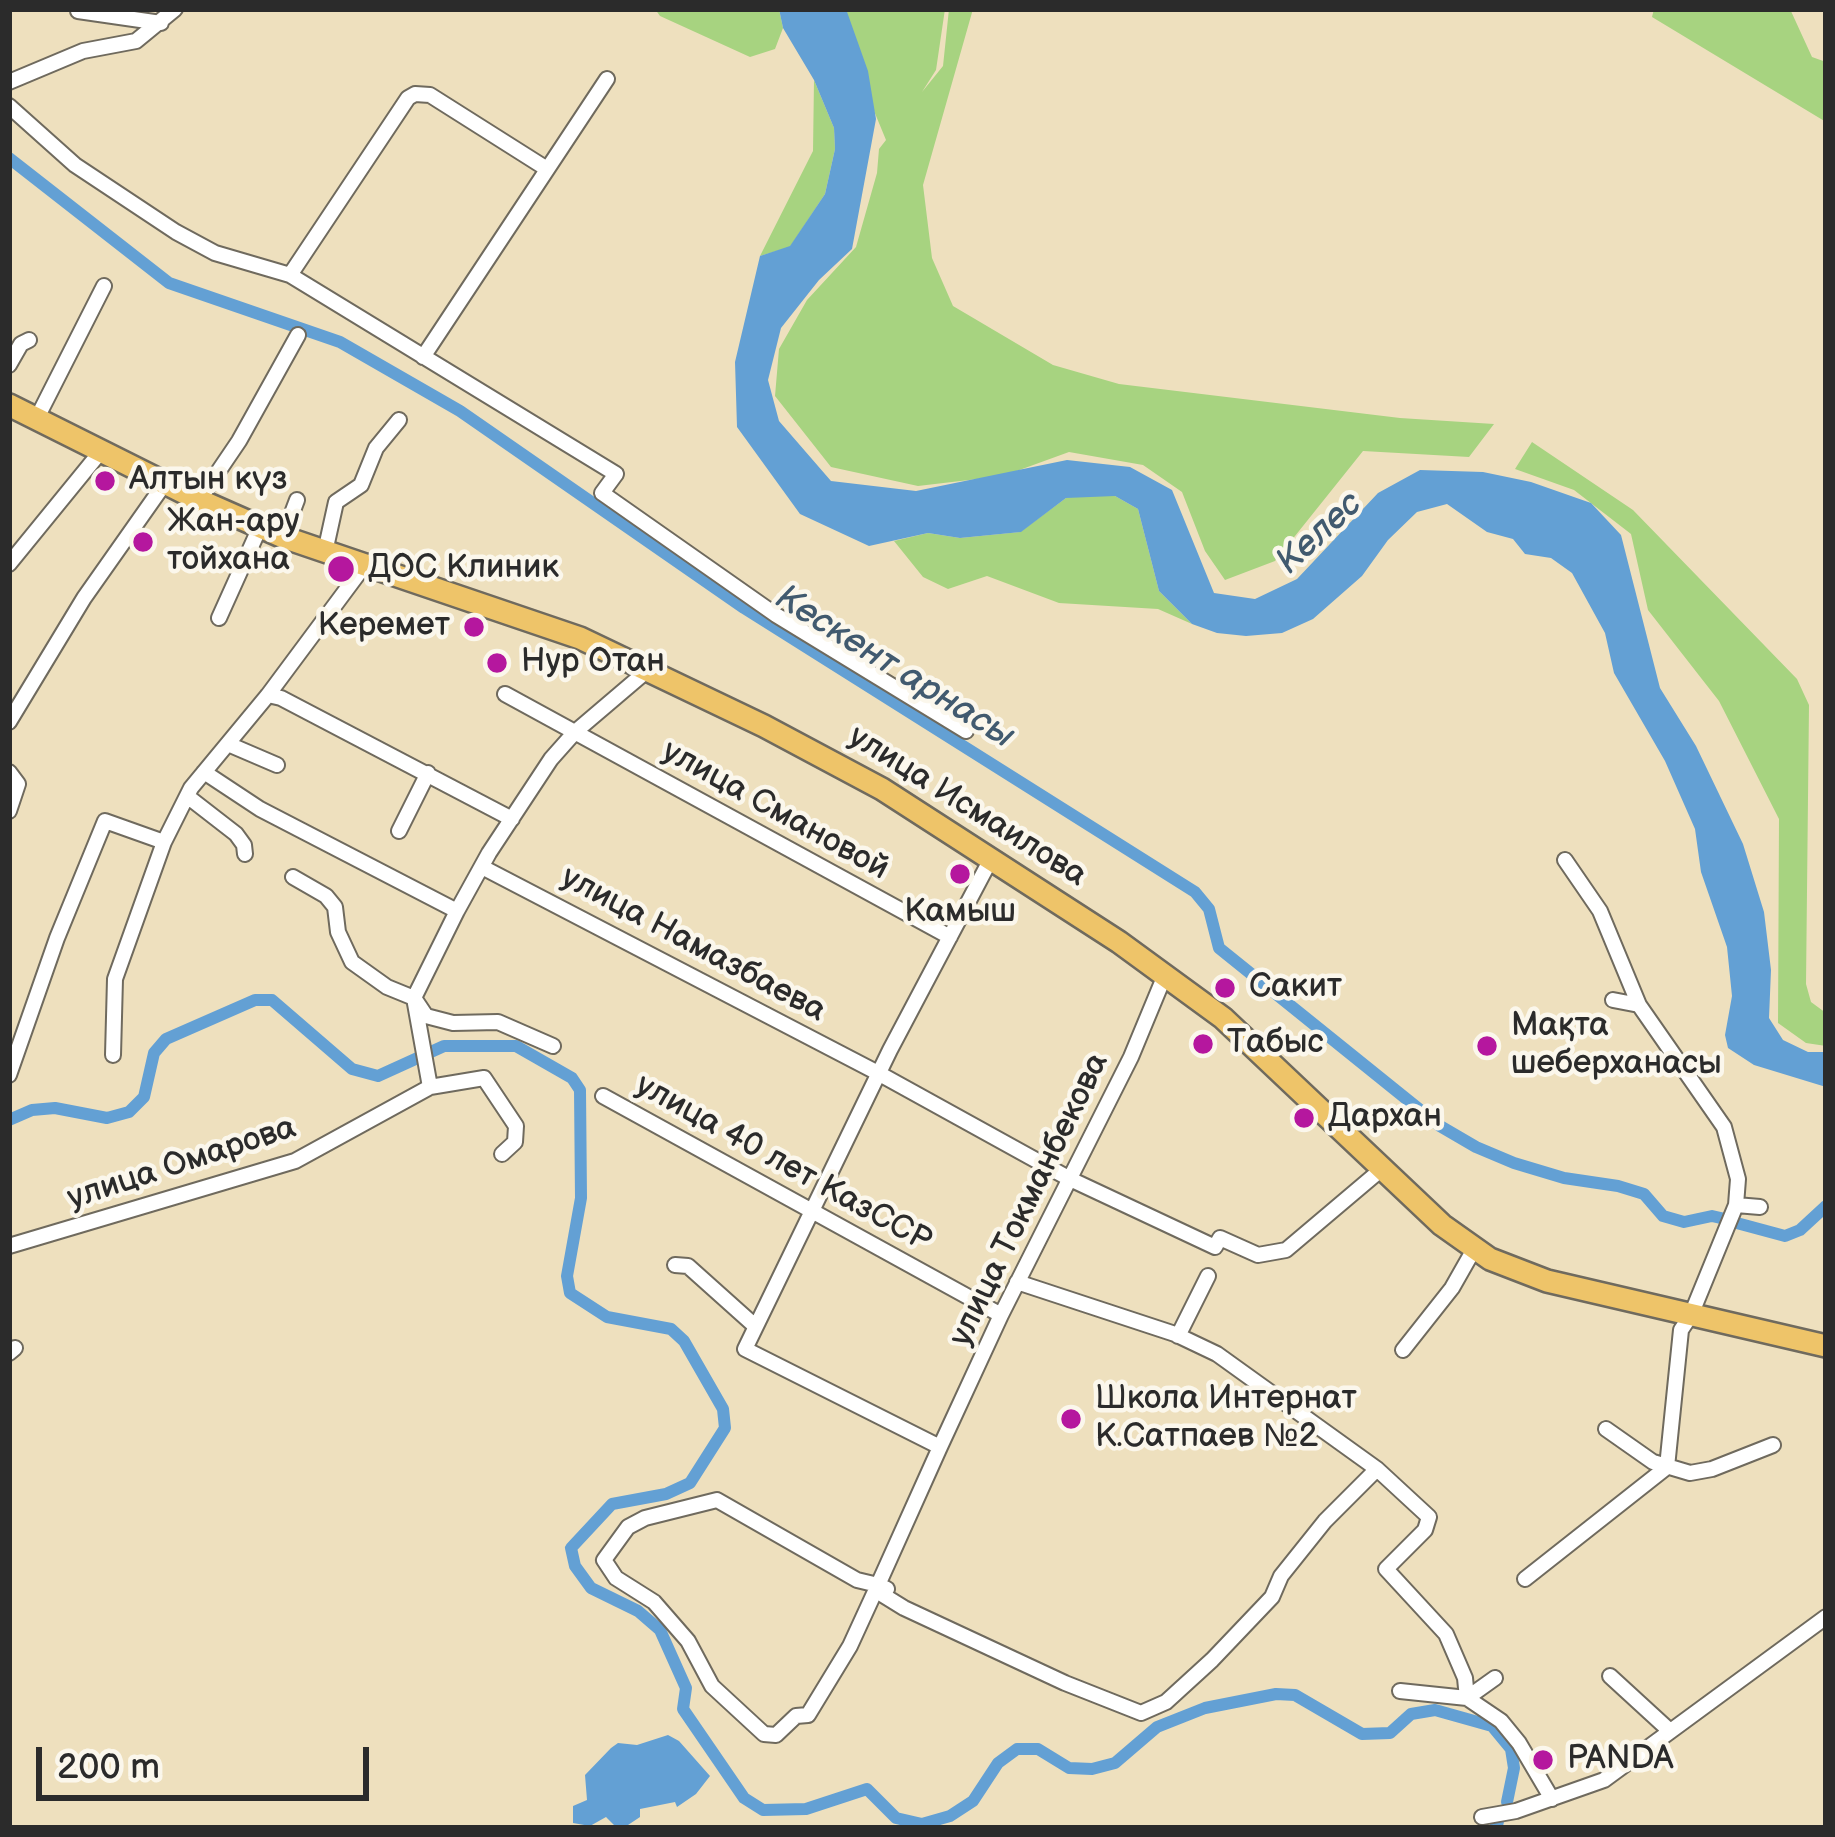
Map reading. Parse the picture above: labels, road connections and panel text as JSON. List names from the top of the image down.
{
  "streets": {
    "main road": ["улица Исмаилова"],
    "street": [
      "улица Смановой",
      "улица Намазбаева",
      "улица Омарова",
      "улица 40 лет КазССР",
      "улица Токманбекова"
    ]
  },
  "crossings": [
    ["улица Исмаилова", "улица Намазбаева"],
    ["улица Исмаилова", "улица Токманбекова"],
    ["улица Намазбаева", "улица Токманбекова"],
    ["улица 40 лет КазССР", "улица Токманбекова"]
  ],
  "water": ["Келес", "Кескент арнасы"],
  "places": [
    "Алтын күз",
    "Жан-ару тойхана",
    "ДОС Клиник",
    "Керемет",
    "Нур Отан",
    "Камыш",
    "Сакит",
    "Табыс",
    "Мақта шеберханасы",
    "Дархан",
    "Школа Интернат К.Сатпаев №2",
    "PANDA"
  ],
  "scale_bar": "200 m"
}
